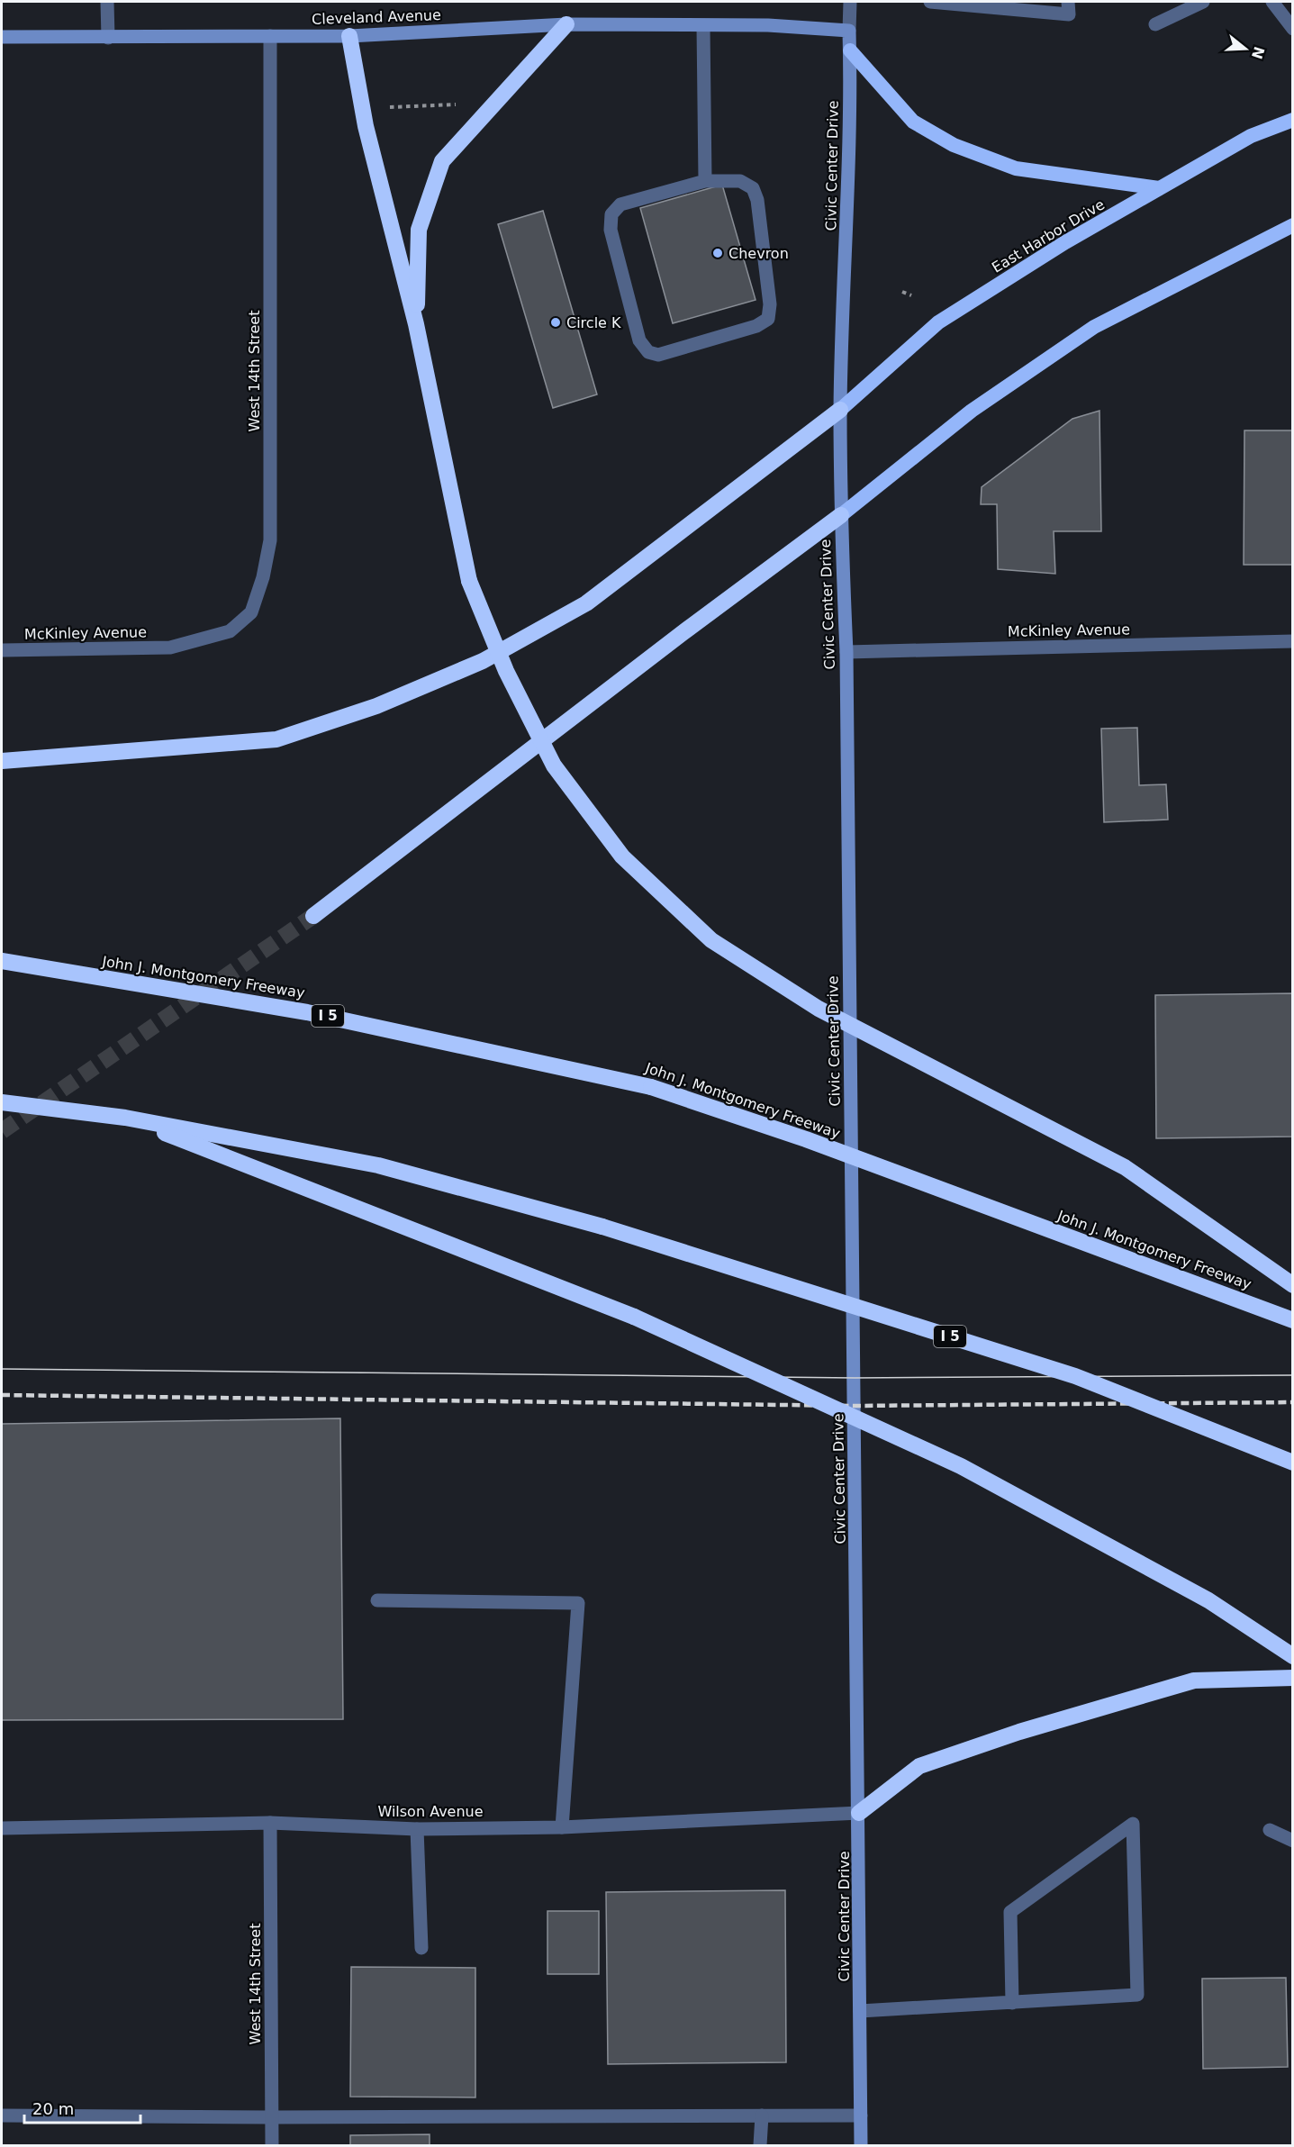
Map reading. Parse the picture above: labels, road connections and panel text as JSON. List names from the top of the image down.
{
  "streets": {
    "highway": ["East Harbor Drive", "John J. Montgomery Freeway", "I 5"],
    "main road": ["Cleveland Avenue", "Civic Center Drive"],
    "street": ["West 14th Street", "McKinley Avenue", "Wilson Avenue"]
  },
  "crossings": [
    ["Cleveland Avenue", "Civic Center Drive"],
    ["Cleveland Avenue", "West 14th Street"],
    ["Civic Center Drive", "East Harbor Drive"],
    ["Civic Center Drive", "McKinley Avenue"],
    ["Civic Center Drive", "Wilson Avenue"],
    ["West 14th Street", "McKinley Avenue"],
    ["West 14th Street", "Wilson Avenue"]
  ],
  "places": ["Chevron", "Circle K"],
  "scale_bar": "20 m",
  "north": "right"
}
